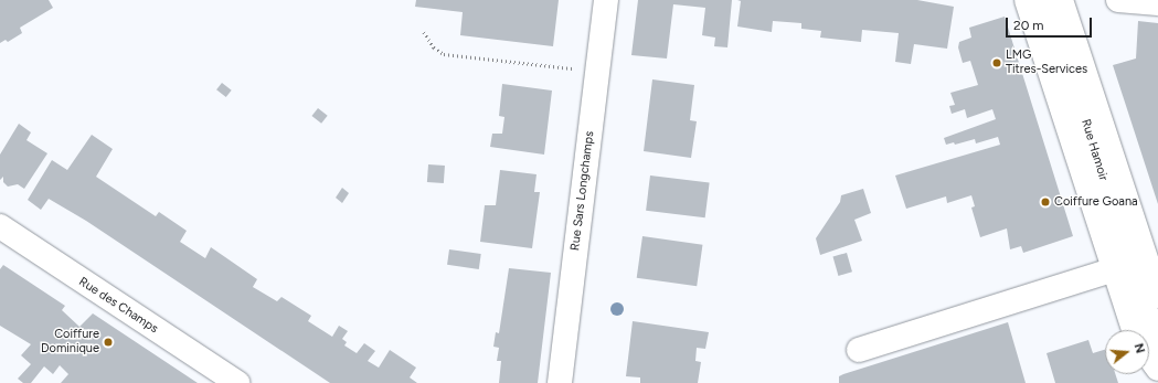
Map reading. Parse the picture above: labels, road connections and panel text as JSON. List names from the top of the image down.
{
  "streets": {
    "street": ["Rue Hamoir", "Rue Sars Longchamps", "Rue des Champs"]
  },
  "places": ["LMG Titres-Services", "Coiffure Goana", "Coiffure Dominique"],
  "scale_bar": "20 m",
  "north": "right"
}
